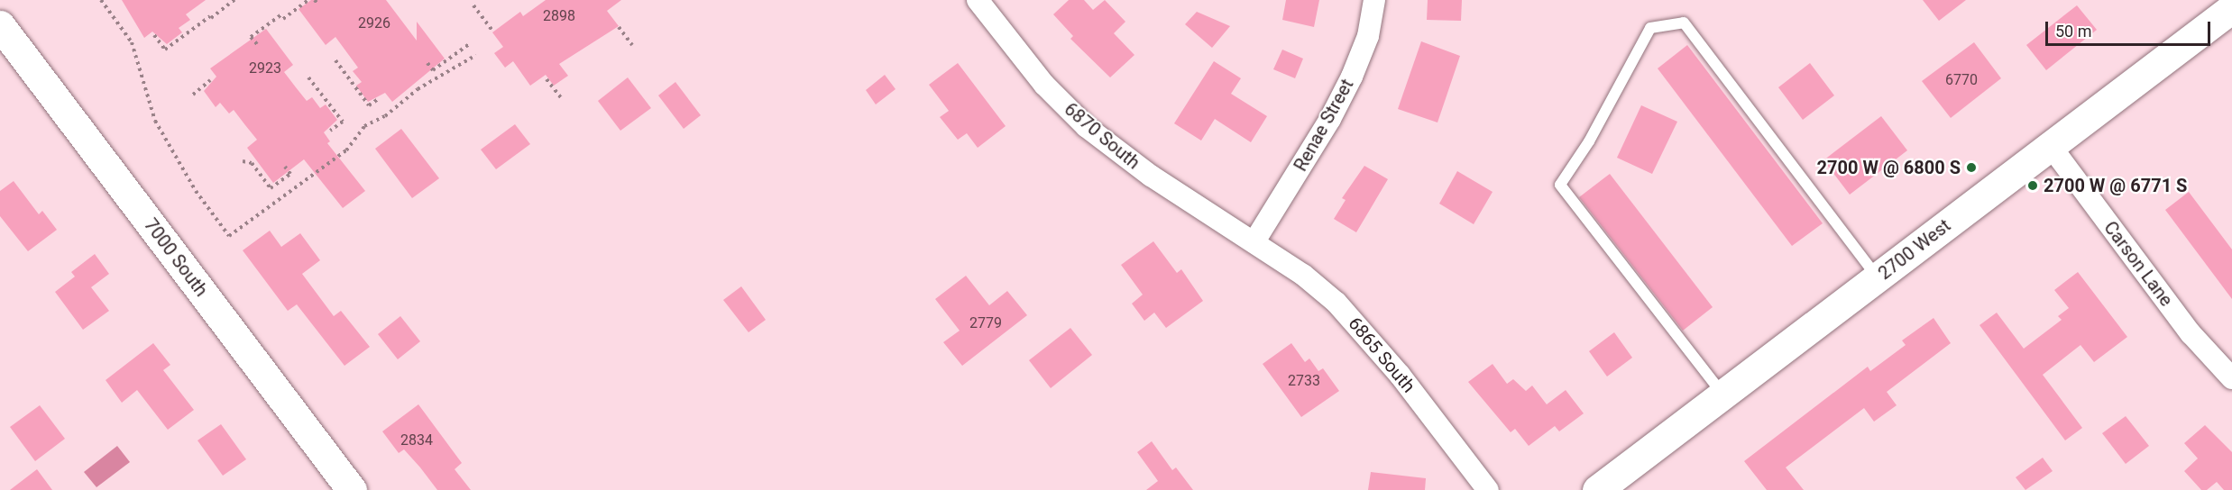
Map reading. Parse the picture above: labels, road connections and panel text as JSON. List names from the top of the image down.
{
  "streets": {
    "main road": ["2700 West", "7000 South"],
    "street": [
      "Renae Street",
      "6870 South",
      "Carson Lane",
      "6865 South"
    ]
  },
  "crossings": [
    ["Renae Street", "6870 South"],
    ["Renae Street", "6865 South"],
    ["6870 South", "6865 South"],
    ["2700 West", "Carson Lane"]
  ],
  "places": ["2700 W @ 6800 S", "2700 W @ 6771 S"],
  "house_numbers": [
    "2898",
    "2926",
    "2923",
    "6770",
    "2779",
    "2733",
    "2834"
  ],
  "scale_bar": "50 m"
}
